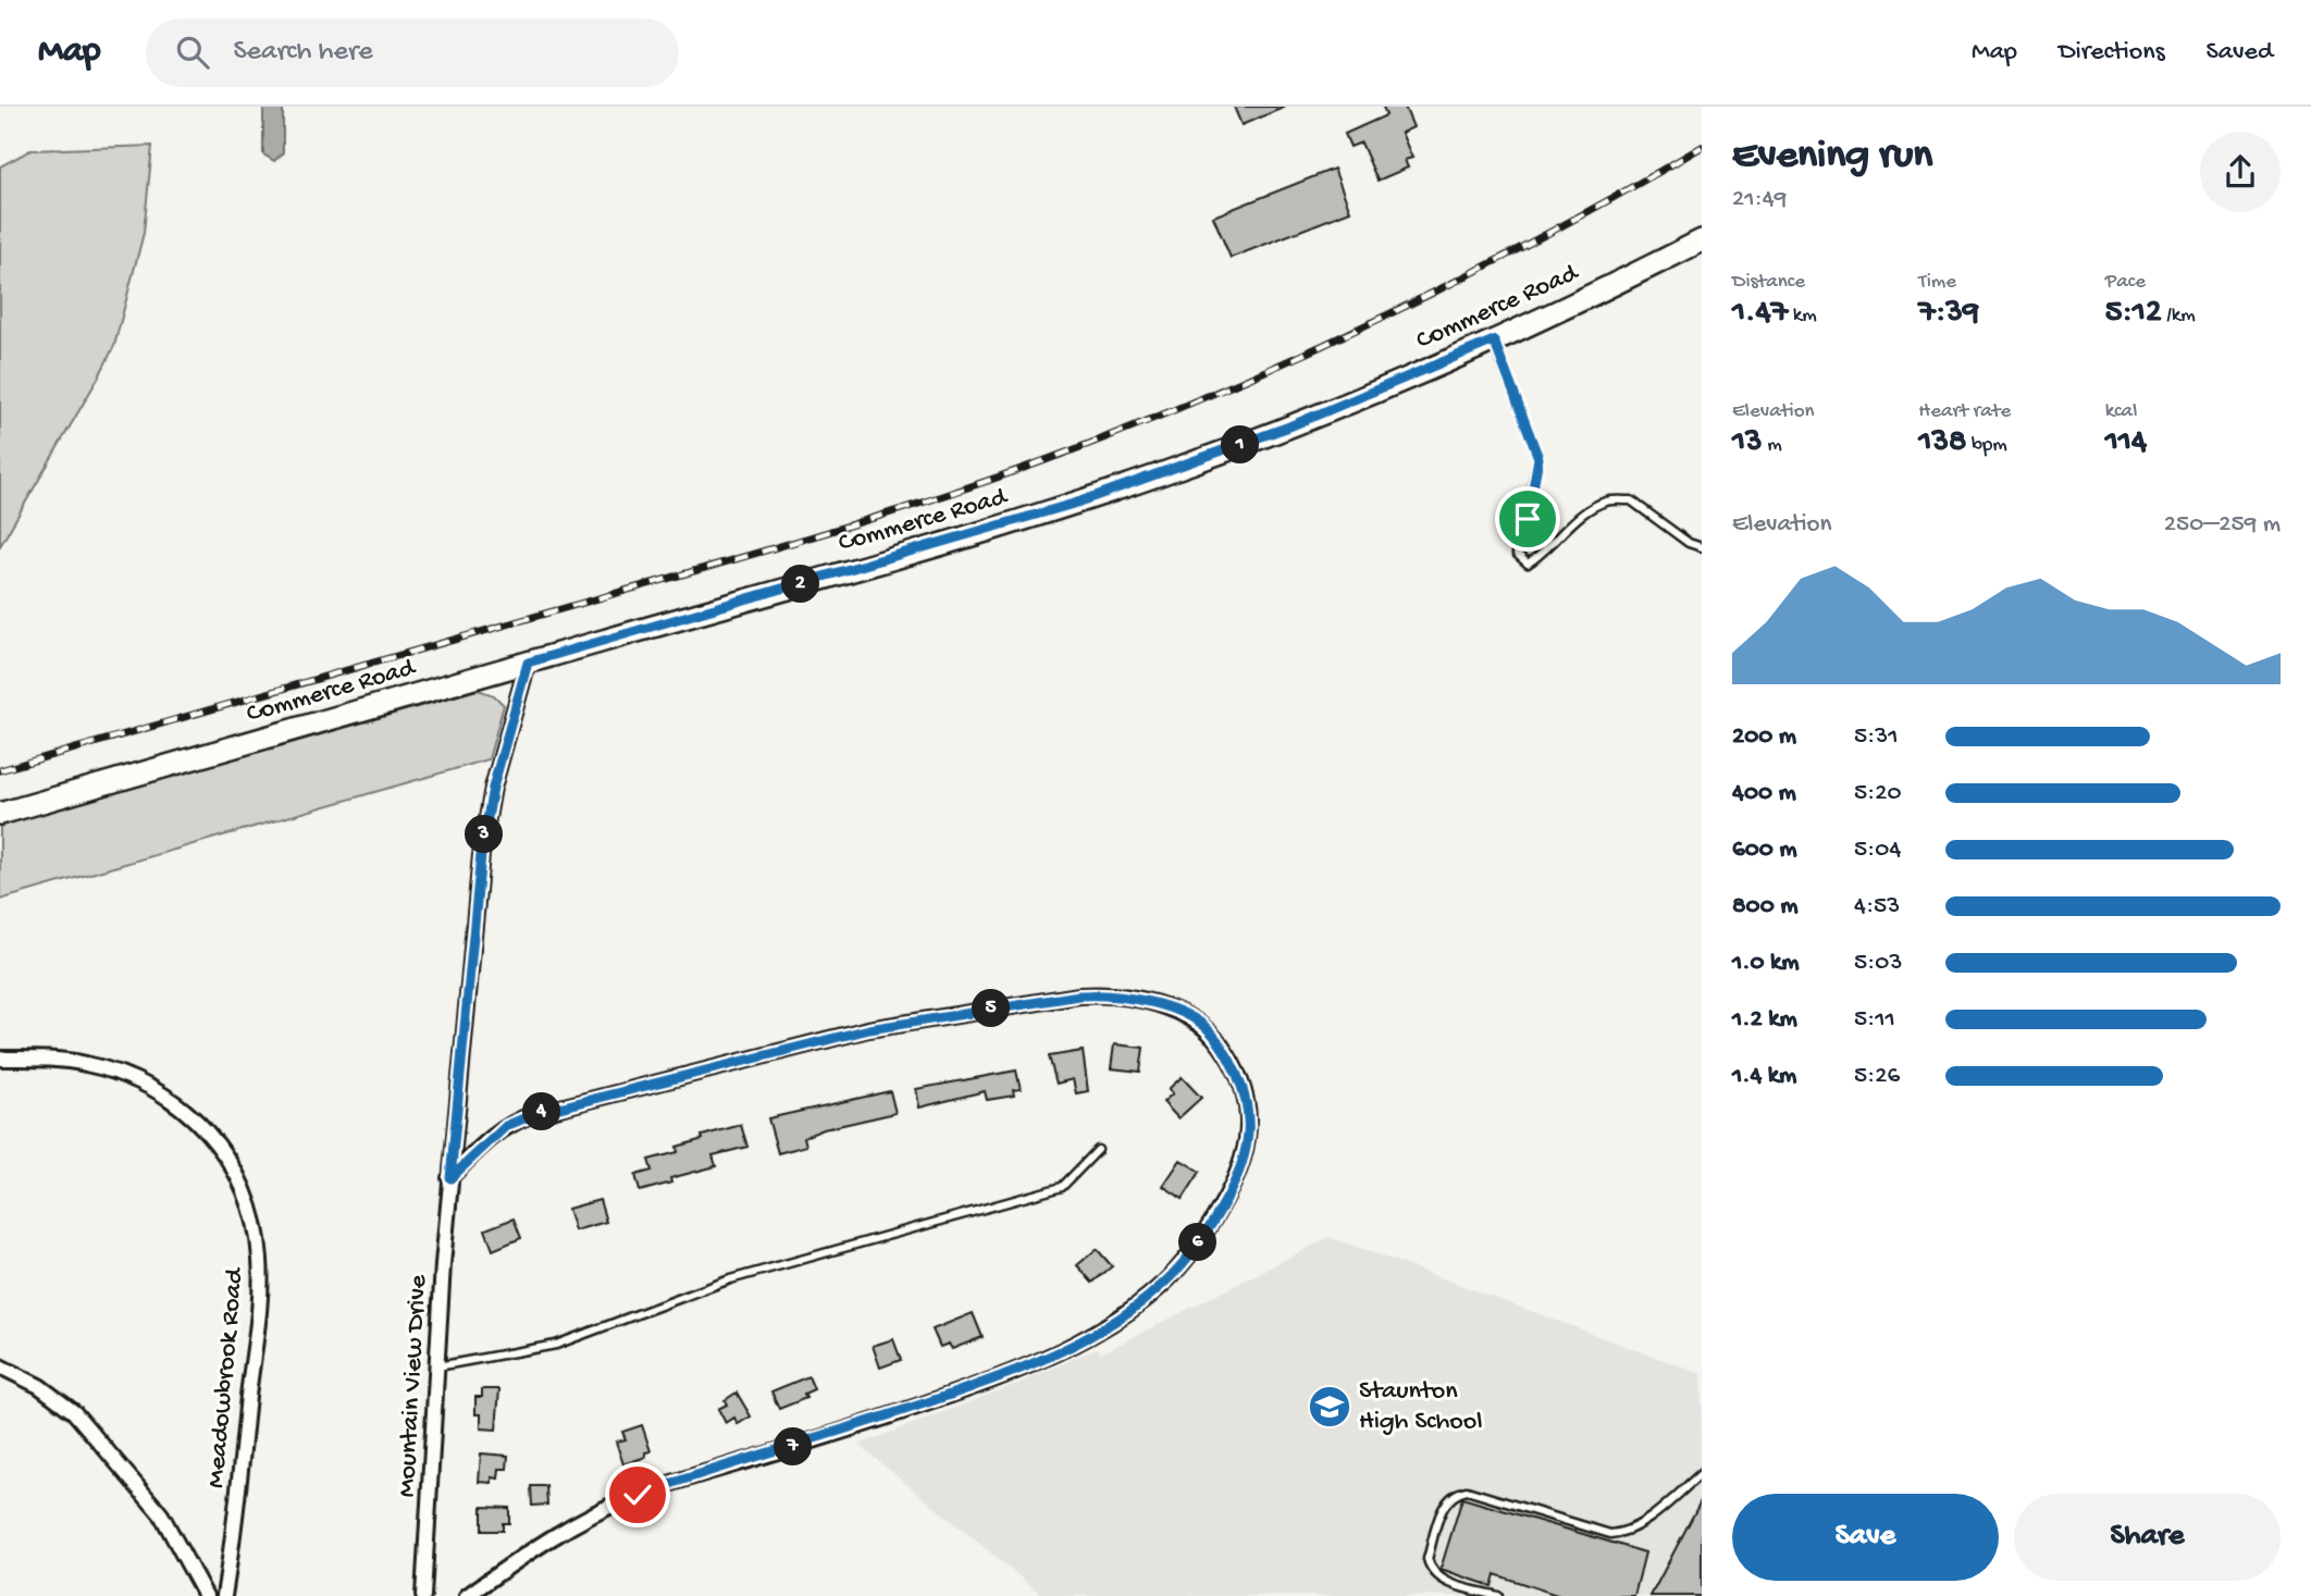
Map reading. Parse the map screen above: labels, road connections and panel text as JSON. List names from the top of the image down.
{
  "streets": {
    "main road": ["Commerce Road"],
    "street": ["Meadowbrook Road", "Mountain View Drive"]
  },
  "crossings": [
    ["Commerce Road", "Mountain View Drive"]
  ],
  "places": {
    "school or university": ["Staunton High School"]
  },
  "page": {
    "header": "Map",
    "search": "Search here",
    "nav": ["Map", "Directions", "Saved"],
    "heading": ["Evening run", "21:49"],
    "stats": [
      ["Distance", "1.47 km"],
      ["Time", "7:39"],
      ["Pace", "5:12 /km"],
      ["Elevation", "13 m"],
      ["Heart rate", "138 bpm"],
      ["kcal", "114"]
    ],
    "pins": [
      "1",
      "2",
      "3",
      "5",
      "4",
      "6",
      "7"
    ],
    "chart": ["Elevation", "250–259 m"],
    "list": [
      {
        "name": "200 m",
        "note": "5:31"
      },
      {
        "name": "400 m",
        "note": "5:20"
      },
      {
        "name": "600 m",
        "note": "5:04"
      },
      {
        "name": "800 m",
        "note": "4:53"
      },
      {
        "name": "1.0 km",
        "note": "5:03"
      },
      {
        "name": "1.2 km",
        "note": "5:11"
      },
      {
        "name": "1.4 km",
        "note": "5:26"
      }
    ],
    "buttons": ["Save", "Share"]
  }
}
